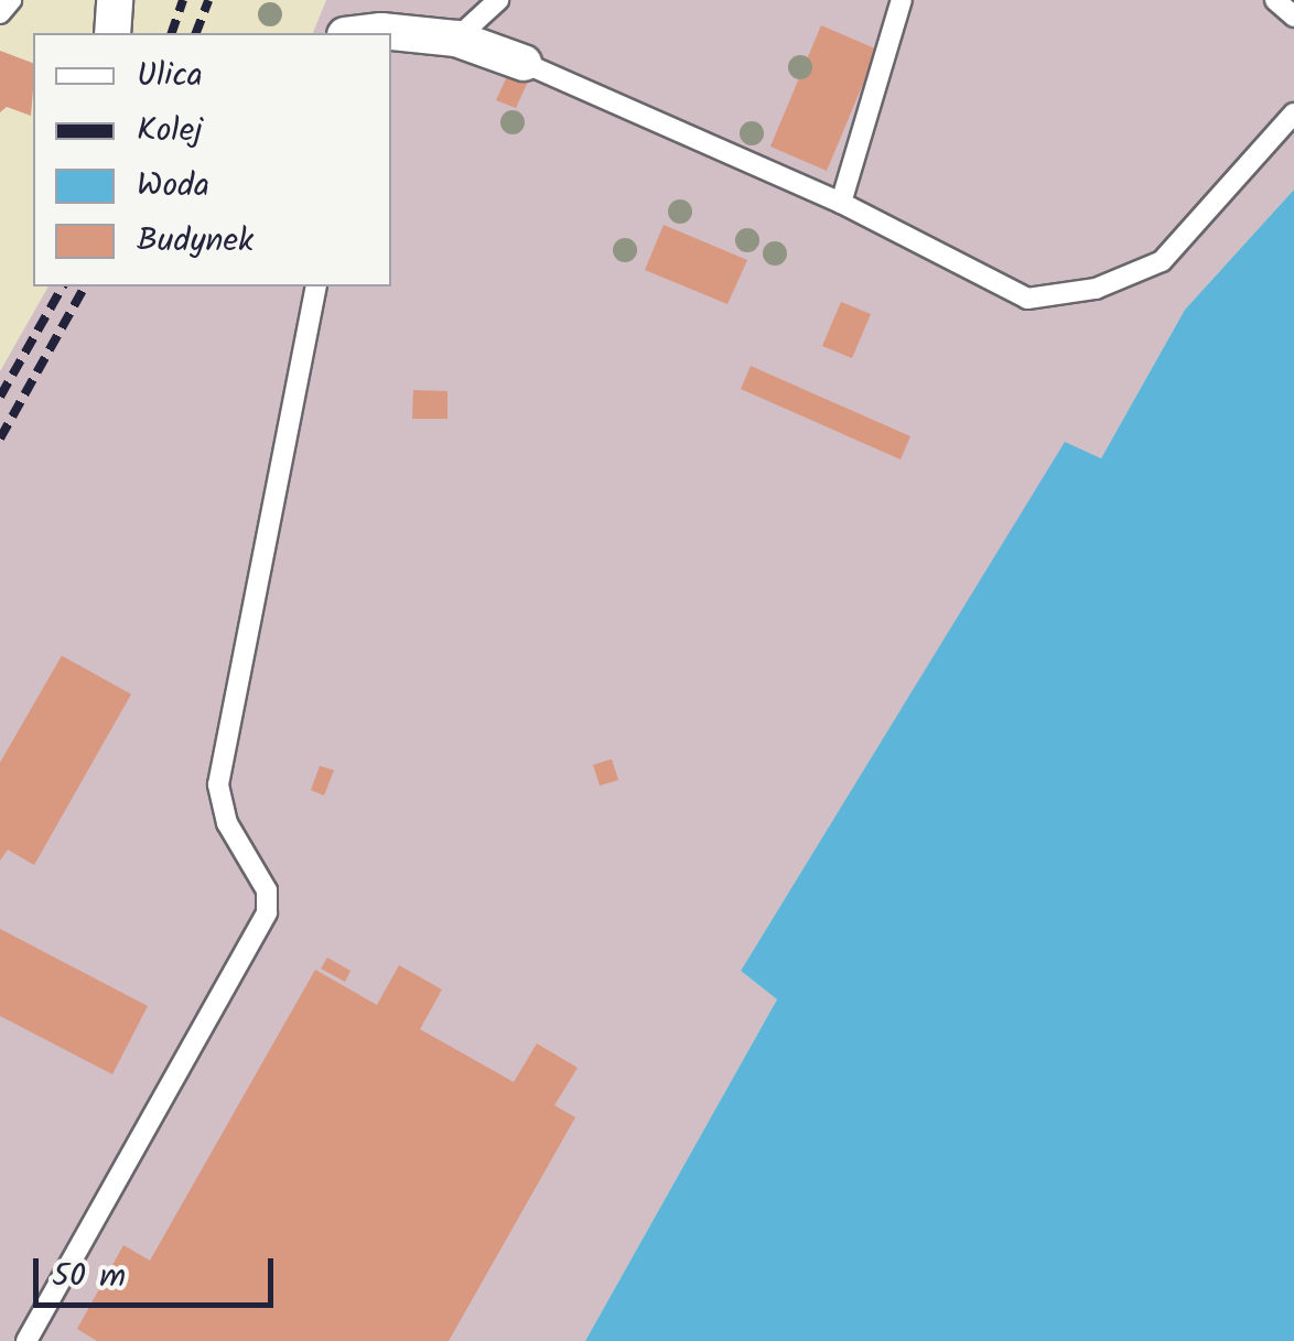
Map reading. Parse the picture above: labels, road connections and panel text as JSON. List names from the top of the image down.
{
  "legend": [
    "Ulica",
    "Kolej",
    "Woda",
    "Budynek"
  ],
  "scale_bar": "50 m"
}
